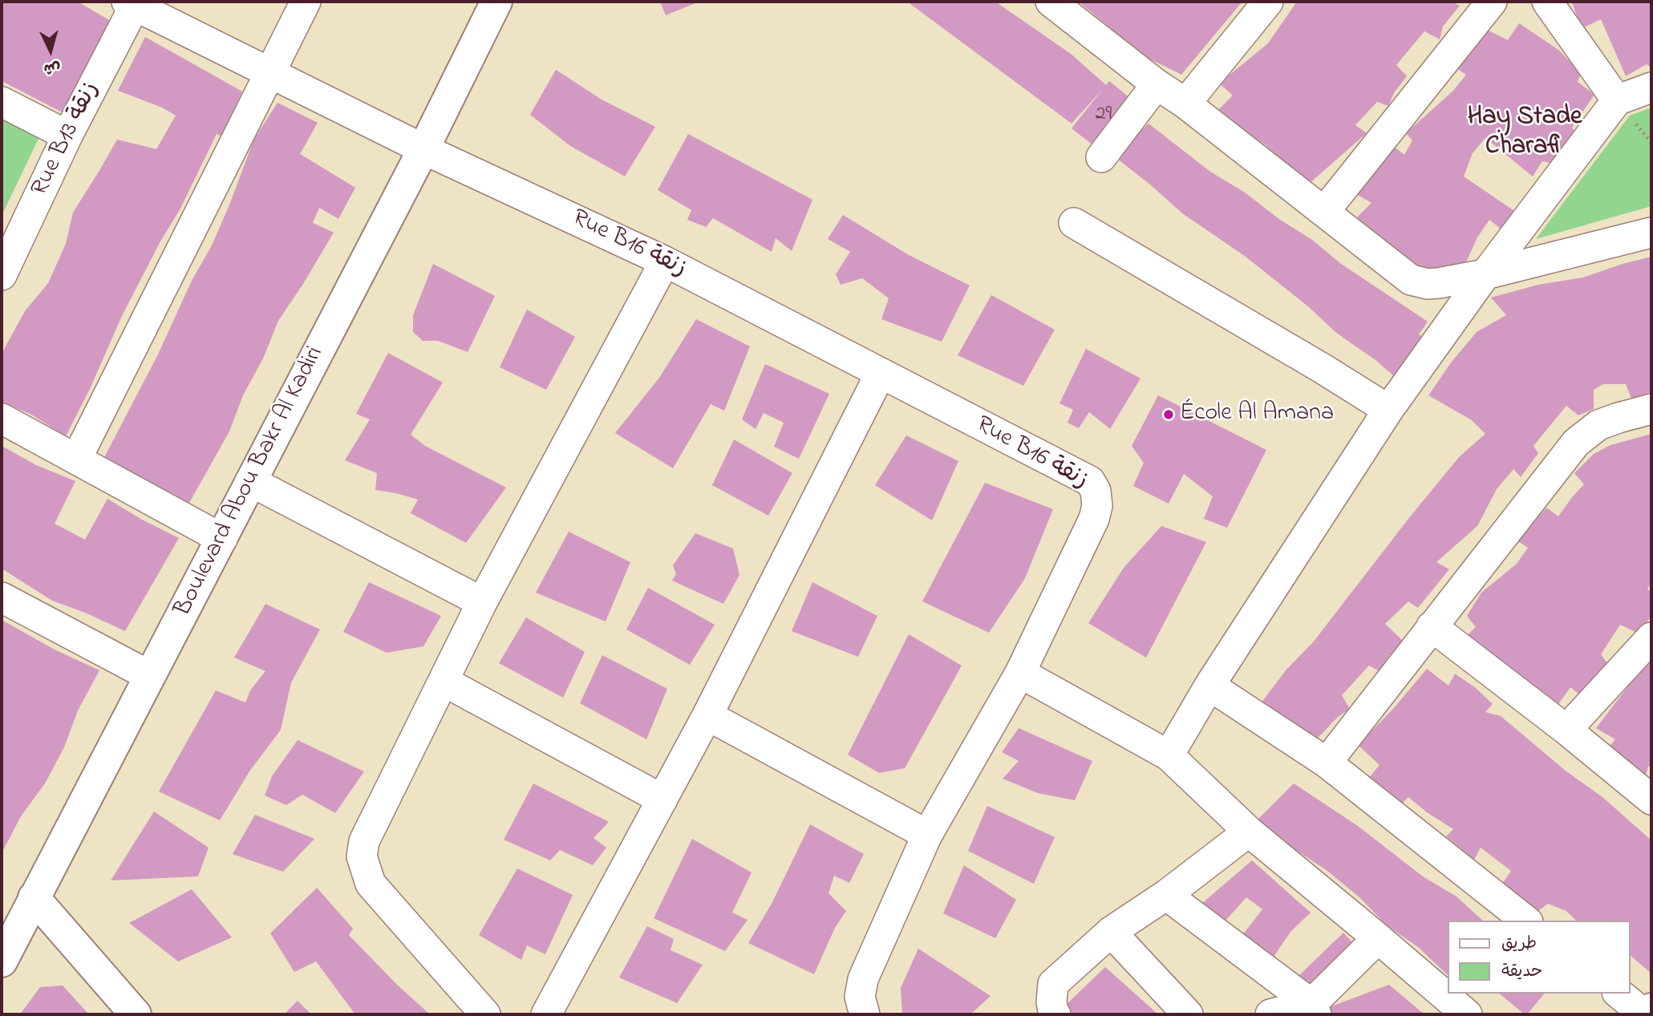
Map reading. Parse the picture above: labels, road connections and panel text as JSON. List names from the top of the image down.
{
  "streets": {
    "main road": ["Boulevard Abou Bakr Al Kadiri"],
    "street": ["Rue B13 زنقة", "Rue B16 زنقة"]
  },
  "crossings": [
    ["Rue B13 زنقة", "Rue B16 زنقة"],
    ["Rue B16 زنقة", "Boulevard Abou Bakr Al Kadiri"]
  ],
  "districts": ["Hay Stade Charafi"],
  "places": ["École Al Amana"],
  "house_numbers": ["29"],
  "legend": ["طريق", "حديقة"],
  "north": "bottom"
}
